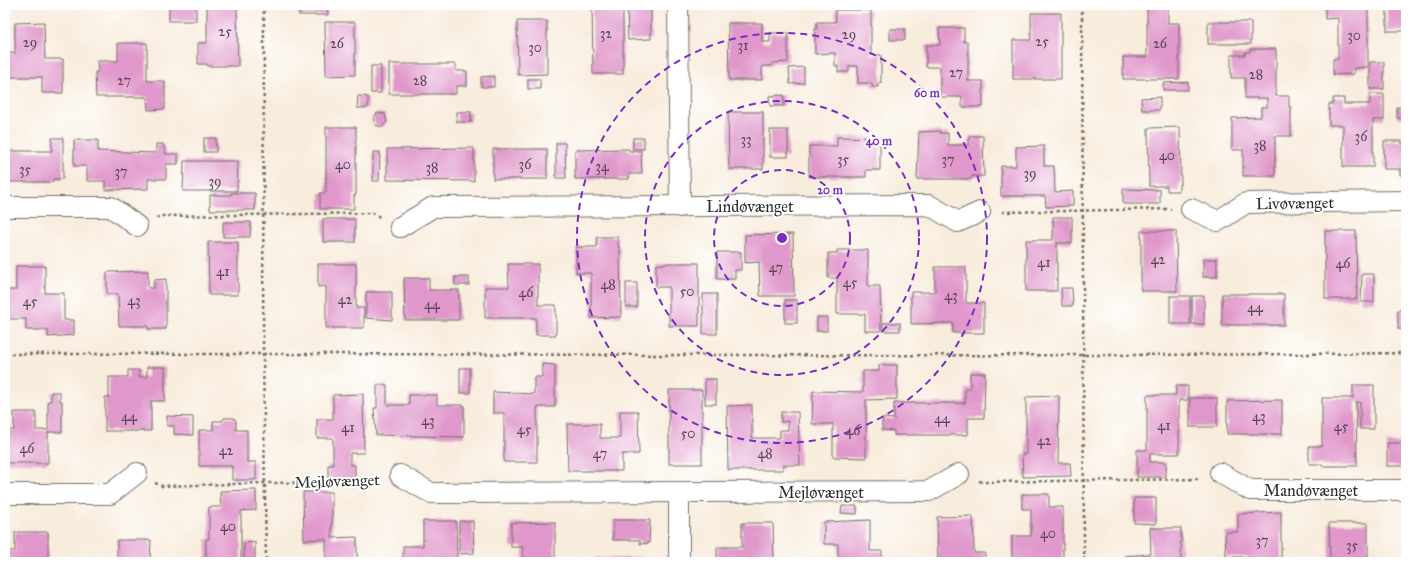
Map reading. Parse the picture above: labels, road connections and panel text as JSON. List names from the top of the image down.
{
  "streets": {
    "street": [
      "Livøvænget",
      "Lindøvænget",
      "Mejløvænget",
      "Mandøvænget"
    ]
  },
  "house_numbers": [
    "25",
    "32",
    "29",
    "30",
    "25",
    "29",
    "26",
    "26",
    "31",
    "30",
    "27",
    "28",
    "27",
    "28",
    "36",
    "33",
    "38",
    "40",
    "35",
    "37",
    "40",
    "36",
    "34",
    "38",
    "35",
    "37",
    "39",
    "39",
    "42",
    "41",
    "46",
    "47",
    "41",
    "45",
    "48",
    "50",
    "46",
    "43",
    "42",
    "43",
    "45",
    "44",
    "44",
    "44",
    "43",
    "44",
    "43",
    "41",
    "45",
    "41",
    "45",
    "46",
    "50",
    "42",
    "46",
    "42",
    "47",
    "48",
    "40",
    "40",
    "37",
    "35"
  ],
  "rings": ["60 m", "40 m", "20 m"]
}
